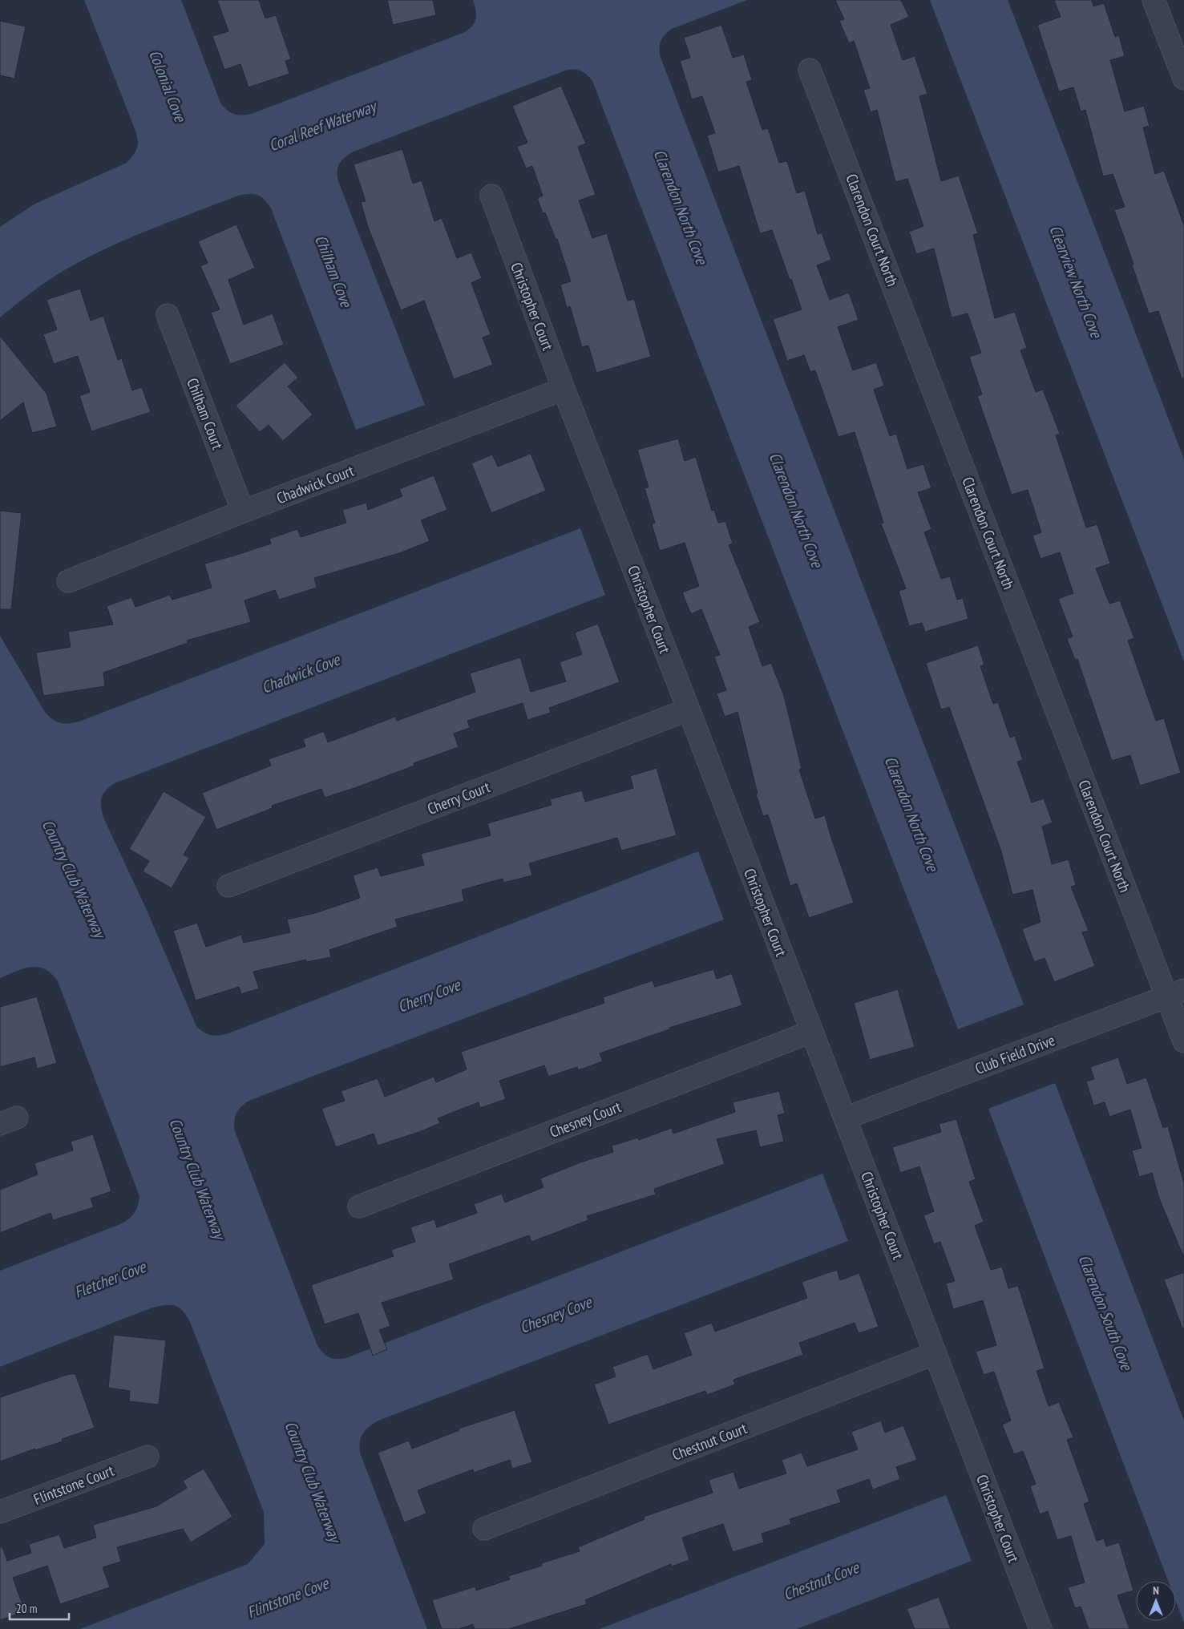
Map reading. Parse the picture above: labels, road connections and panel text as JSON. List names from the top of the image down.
{
  "streets": {
    "street": [
      "Clarendon Court North",
      "Christopher Court",
      "Chilham Court",
      "Chadwick Court",
      "Cherry Court",
      "Club Field Drive",
      "Chesney Court",
      "Chestnut Court",
      "Flintstone Court"
    ]
  },
  "crossings": [
    ["Clarendon Court North", "Club Field Drive"],
    ["Christopher Court", "Chadwick Court"],
    ["Christopher Court", "Cherry Court"],
    ["Christopher Court", "Club Field Drive"],
    ["Christopher Court", "Chesney Court"],
    ["Christopher Court", "Chestnut Court"],
    ["Chilham Court", "Chadwick Court"]
  ],
  "water": [
    "Colonial Cove",
    "Coral Reef Waterway",
    "Clarendon North Cove",
    "Chilham Cove",
    "Clearview North Cove",
    "Chadwick Cove",
    "Country Club Waterway",
    "Cherry Cove",
    "Fletcher Cove",
    "Clarendon South Cove",
    "Chesney Cove",
    "Chestnut Cove",
    "Flintstone Cove"
  ],
  "scale_bar": "20 m",
  "north": "top"
}
